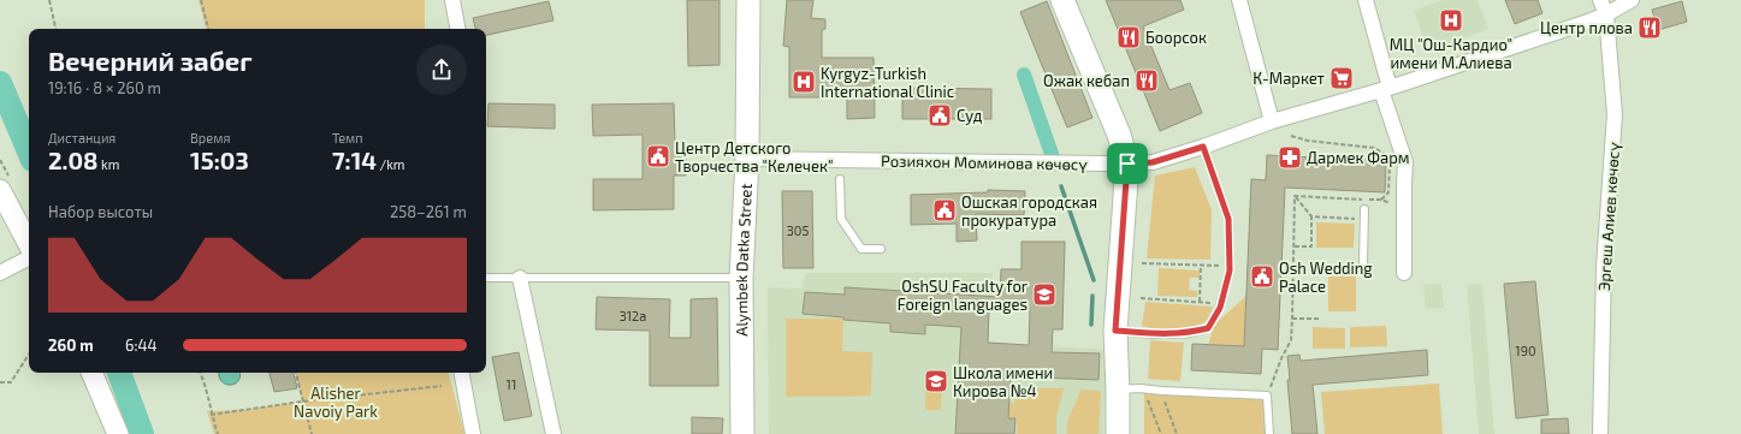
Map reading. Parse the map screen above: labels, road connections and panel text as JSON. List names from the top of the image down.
{
  "streets": {
    "main road": ["Alymbek Datka Street"],
    "street": ["Розияхон Моминова көчөсү", "Эргеш Алиев көчөсү"]
  },
  "crossings": [
    ["Розияхон Моминова көчөсү", "Эргеш Алиев көчөсү"],
    ["Розияхон Моминова көчөсү", "Alymbek Datka Street"]
  ],
  "parks": ["Alisher Navoiy Park"],
  "places": {
    "hospital": ["МЦ \"Ош-Кардио\" имени М.Алиева", "Kyrgyz-Turkish International Clinic"],
    "restaurant": ["Центр плова", "Боорсок", "Ожак кебап"],
    "supermarket": ["К-Маркет"],
    "public building": [
      "Суд",
      "Центр Детского Творчества \"Келечек\"",
      "Ошская городская прокуратура",
      "Osh Wedding Palace"
    ],
    "pharmacy": ["Дармек Фарм"],
    "school or university": ["OshSU Faculty for Foreign languages", "Школа имени Кирова №4"]
  },
  "house_numbers": [
    "305",
    "312а",
    "190",
    "11"
  ],
  "page": {
    "heading": ["Вечерний забег", "19:16 · 8 × 260 m"],
    "stats": [
      ["Дистанция", "2.08 km"],
      ["Время", "15:03"],
      ["Темп", "7:14 /km"]
    ],
    "chart": ["Набор высоты", "258–261 m"],
    "list": [
      {
        "name": "260 m",
        "note": "6:44"
      }
    ]
  }
}
